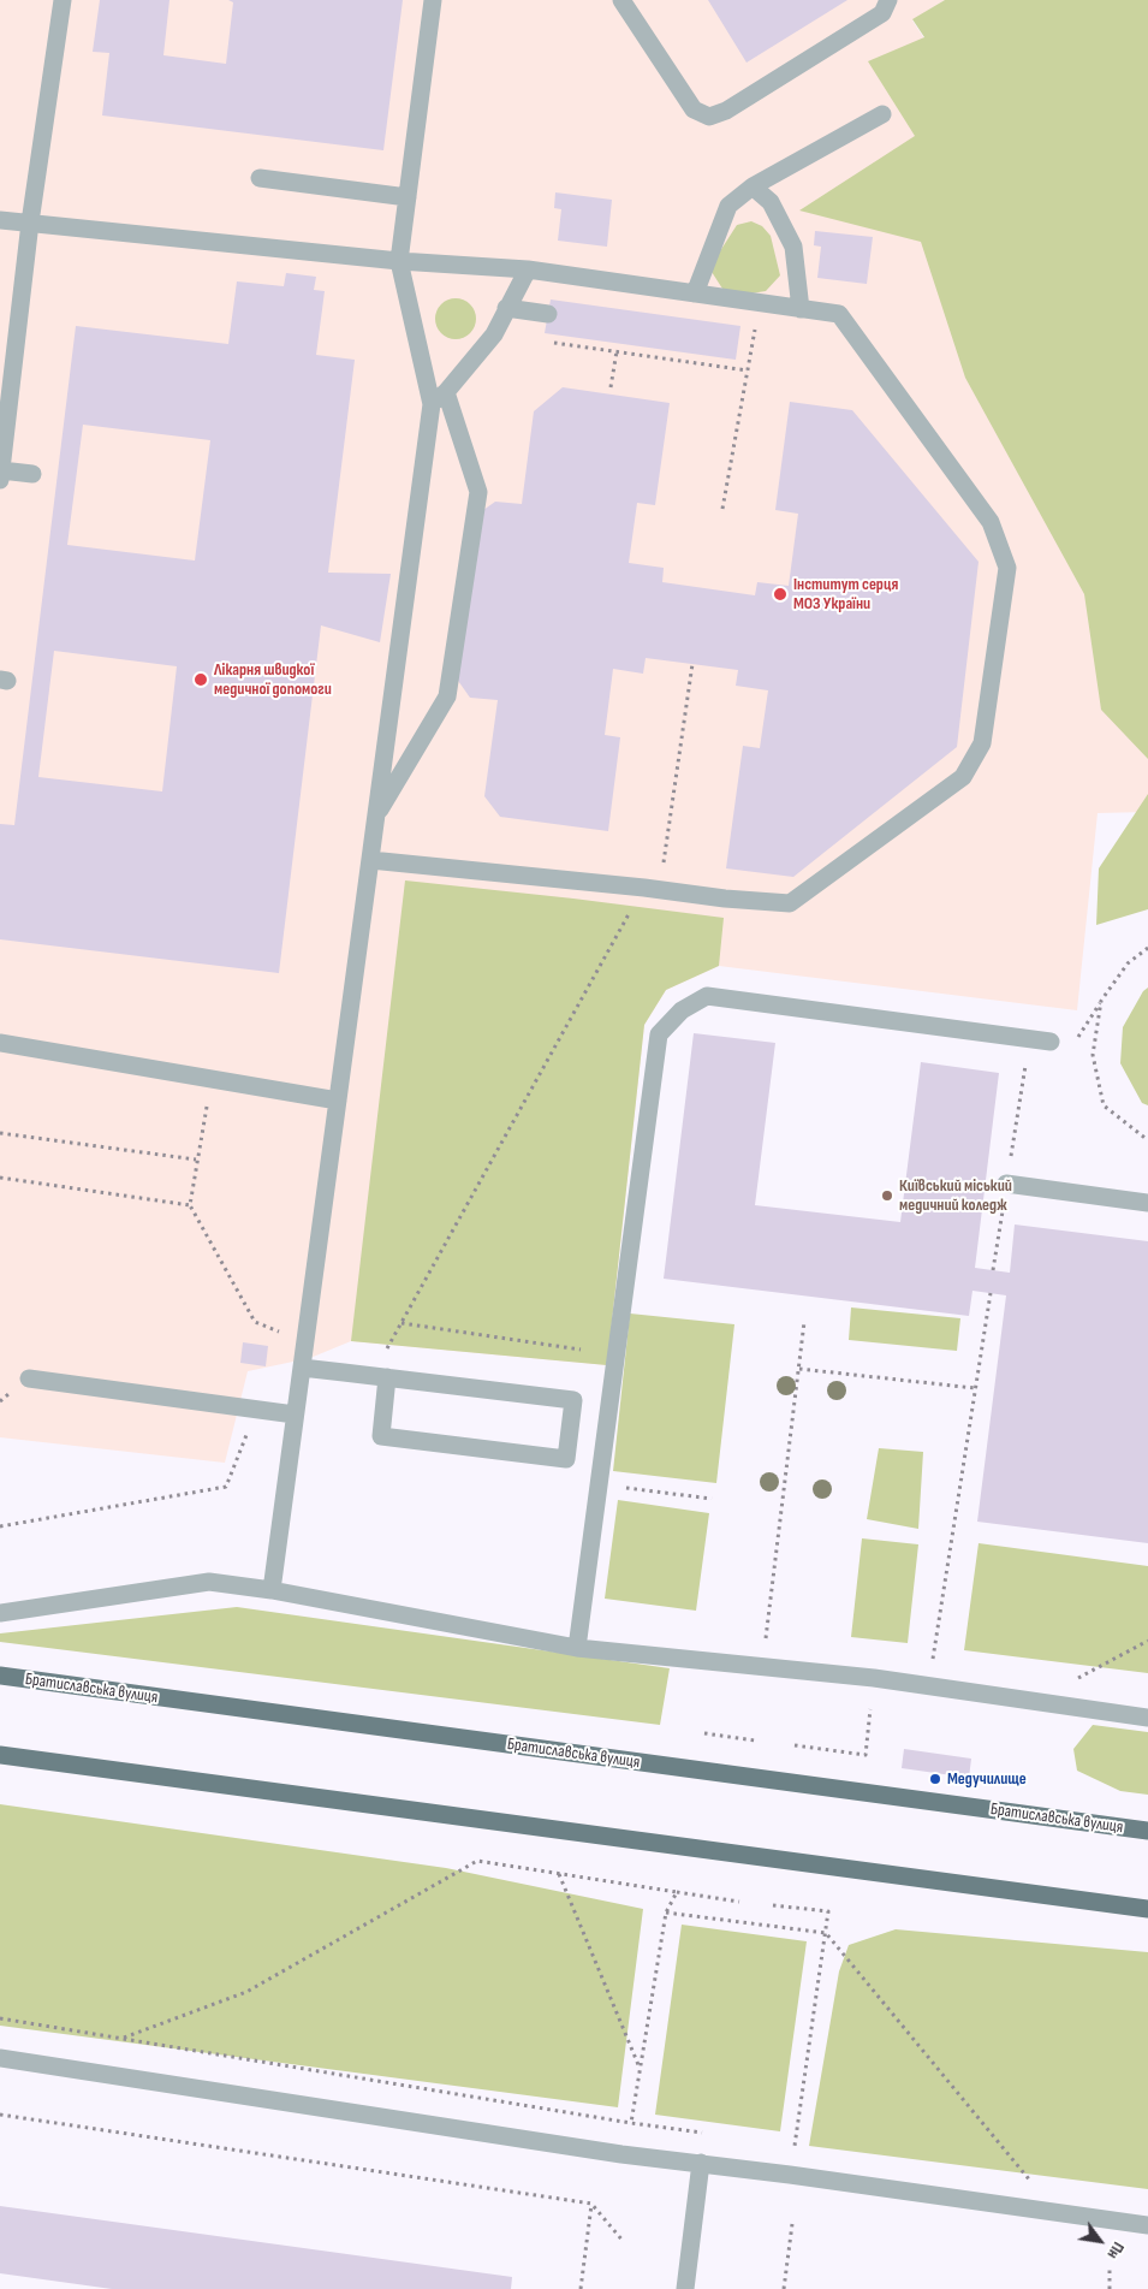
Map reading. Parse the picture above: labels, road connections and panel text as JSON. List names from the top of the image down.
{
  "streets": {
    "main road": ["Братиславська вулиця"]
  },
  "places": [
    "Інститут серця МОЗ України",
    "Лікарня швидкої медичної допомоги",
    "Київський міський медичний коледж",
    "Медучилище"
  ],
  "north": "bottom right"
}
